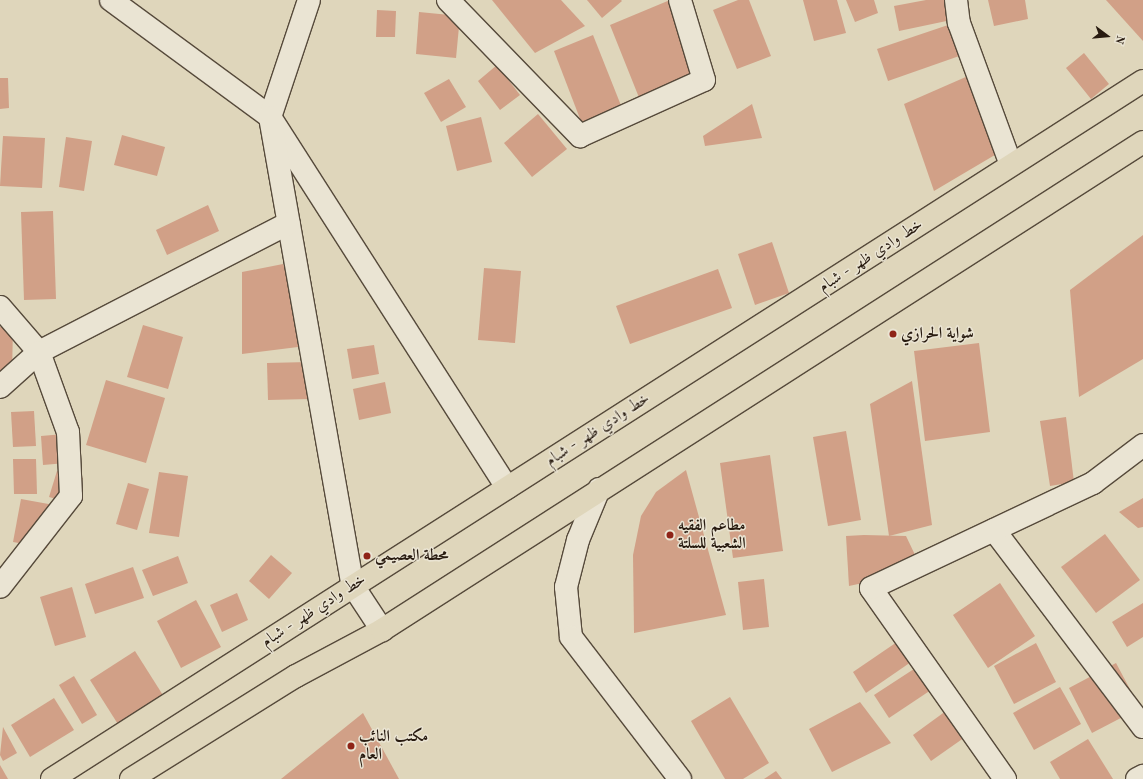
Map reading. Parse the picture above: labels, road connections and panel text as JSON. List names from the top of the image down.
{
  "streets": {
    "main road": ["خط وادي ظهر - شبام"]
  },
  "places": [
    "شواية الحرازي",
    "مطاعم الفقيه الشعبية للسلتة",
    "محطة العصيمي",
    "مكتب النائب العام"
  ],
  "north": "right"
}
